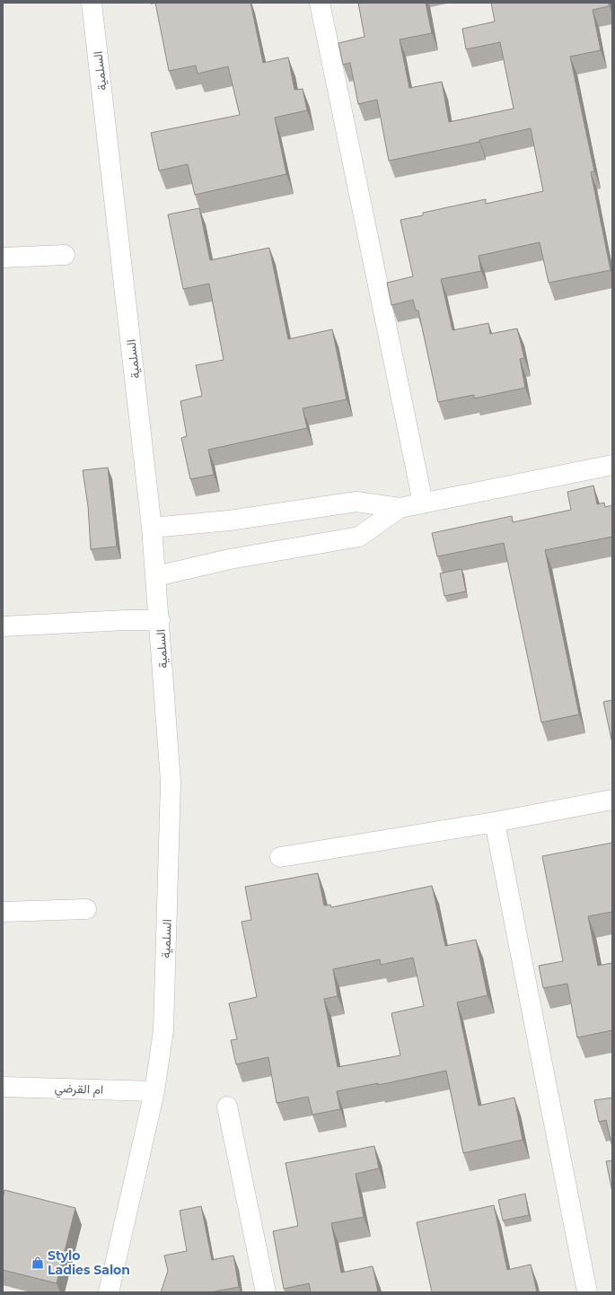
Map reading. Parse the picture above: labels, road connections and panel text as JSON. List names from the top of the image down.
{
  "streets": {
    "street": ["السلمية", "ام القرضي"]
  },
  "crossings": [
    ["السلمية", "ام القرضي"]
  ],
  "places": {
    "shop": ["Stylo Ladies Salon"]
  }
}
